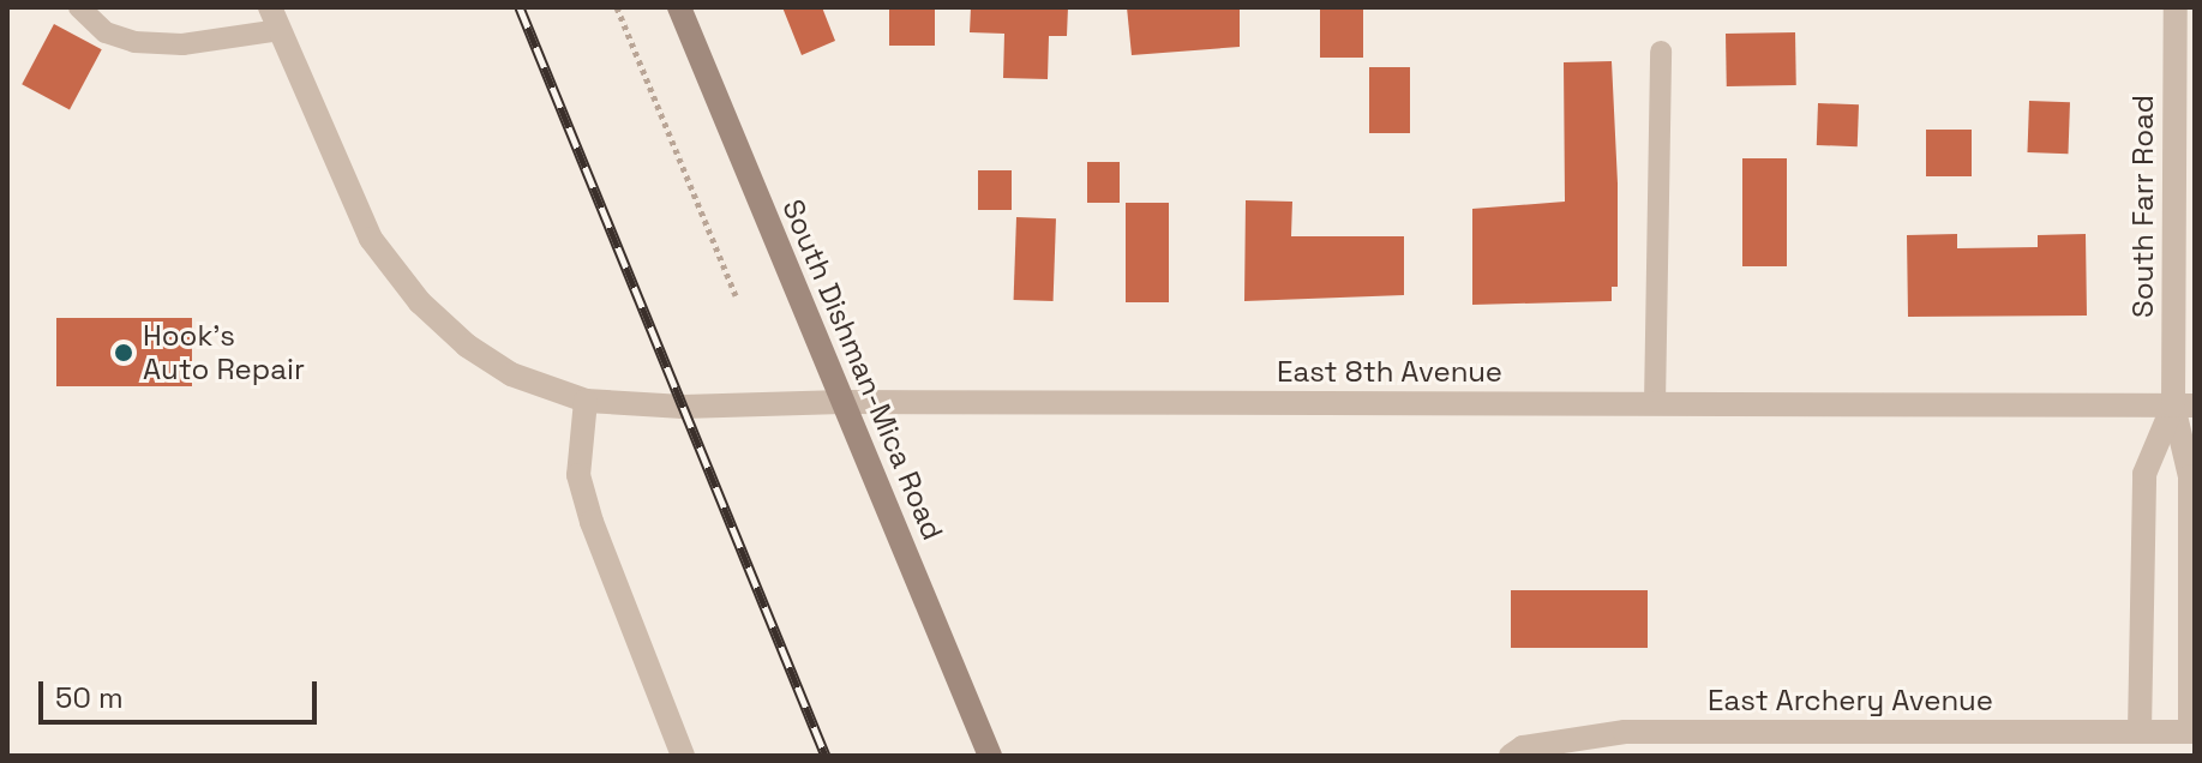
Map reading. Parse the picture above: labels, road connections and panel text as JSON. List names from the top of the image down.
{
  "streets": {
    "main road": ["South Dishman-Mica Road"],
    "street": ["South Farr Road", "East 8th Avenue", "East Archery Avenue"]
  },
  "crossings": [
    ["South Farr Road", "East 8th Avenue"],
    ["South Farr Road", "East Archery Avenue"],
    ["South Dishman-Mica Road", "East 8th Avenue"]
  ],
  "places": ["Hook's Auto Repair"],
  "scale_bar": "50 m"
}
